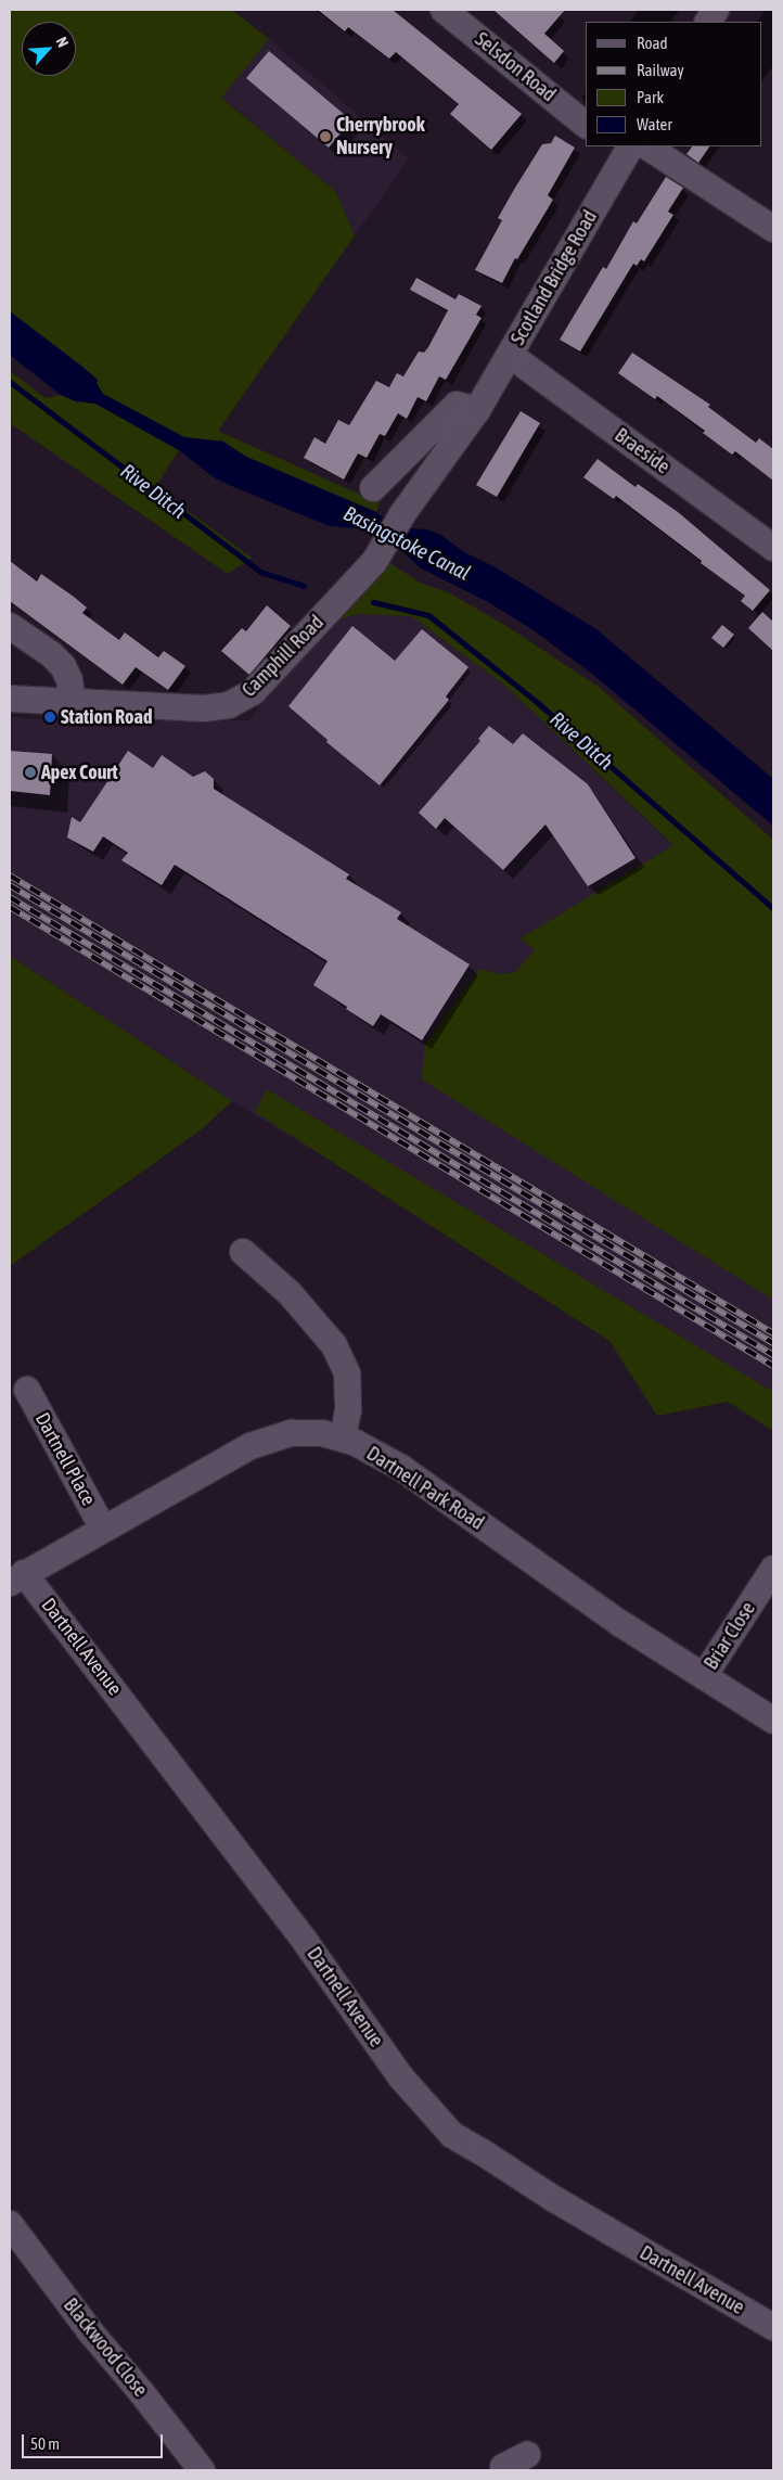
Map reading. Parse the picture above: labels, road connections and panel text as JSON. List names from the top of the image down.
{
  "streets": {
    "street": [
      "Selsdon Road",
      "Scotland Bridge Road",
      "Braeside",
      "Camphill Road",
      "Dartnell Place",
      "Dartnell Park Road",
      "Briar Close",
      "Dartnell Avenue",
      "Blackwood Close"
    ]
  },
  "crossings": [
    ["Scotland Bridge Road", "Braeside"],
    ["Scotland Bridge Road", "Camphill Road"],
    ["Dartnell Place", "Dartnell Park Road"],
    ["Dartnell Park Road", "Briar Close"],
    ["Dartnell Park Road", "Dartnell Avenue"]
  ],
  "water": ["Rive Ditch", "Basingstoke Canal"],
  "places": ["Cherrybrook Nursery", "Station Road", "Apex Court"],
  "legend": [
    "Road",
    "Railway",
    "Park",
    "Water"
  ],
  "scale_bar": "50 m",
  "north": "top right"
}
